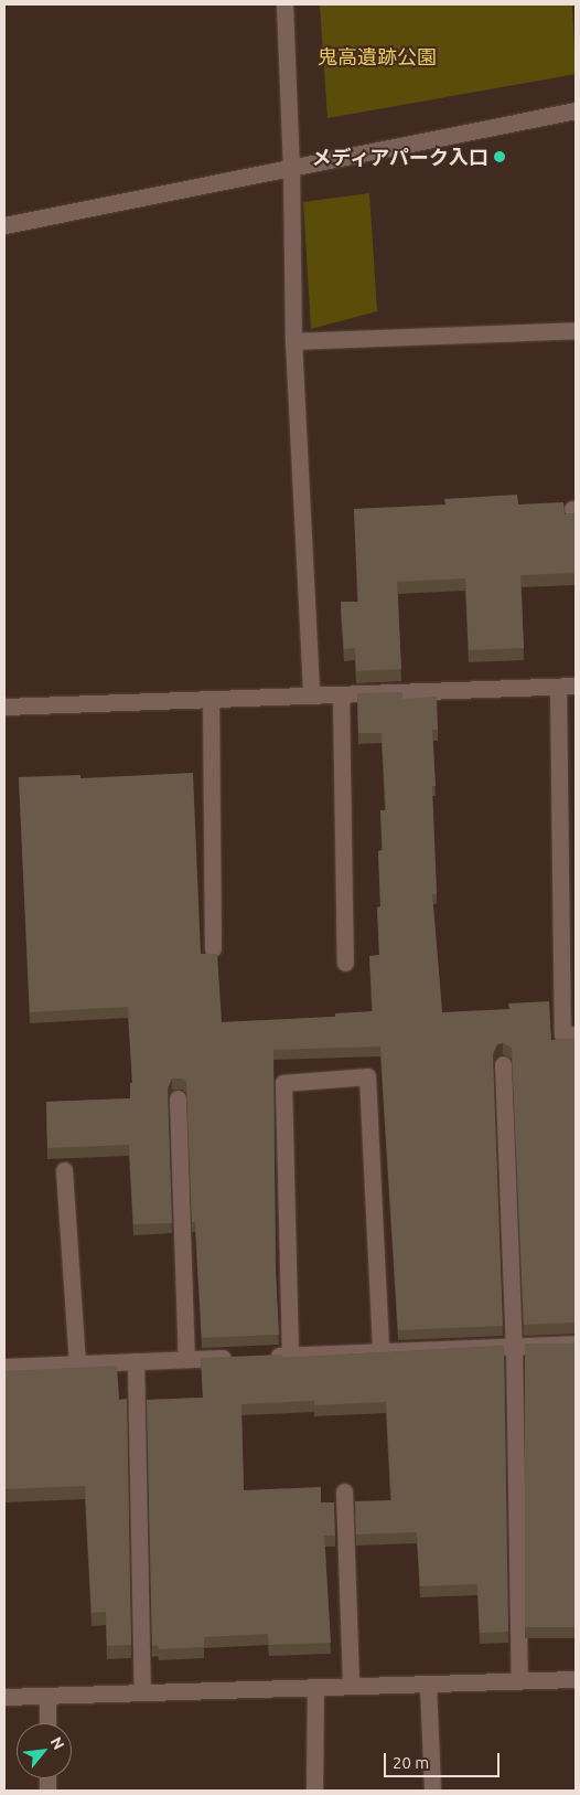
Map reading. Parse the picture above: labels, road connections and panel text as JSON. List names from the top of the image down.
{
  "parks": ["鬼高遺跡公園"],
  "places": ["メディアパーク入口"],
  "scale_bar": "20 m",
  "north": "top right"
}
